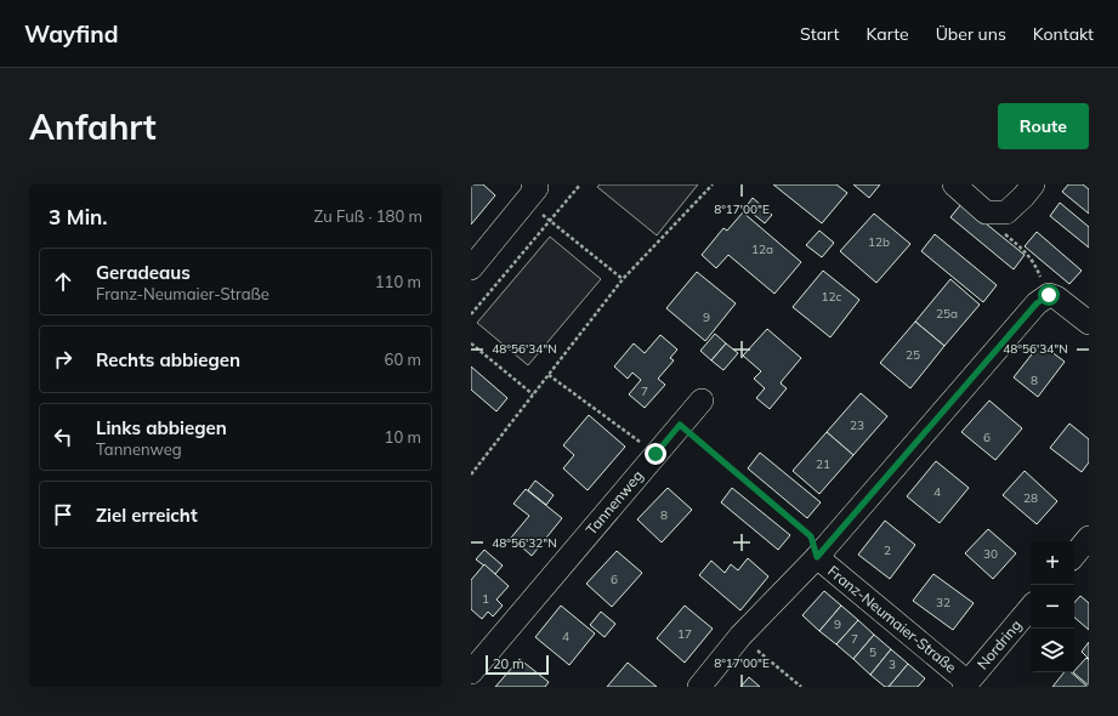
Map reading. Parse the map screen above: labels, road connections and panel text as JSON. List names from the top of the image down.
{
  "streets": {
    "street": ["Tannenweg", "Franz-Neumaier-Straße", "Nordring"]
  },
  "crossings": [
    ["Franz-Neumaier-Straße", "Nordring"]
  ],
  "house_numbers": [
    "12b",
    "12a",
    "12c",
    "25a",
    "9",
    "25",
    "8",
    "7",
    "23",
    "6",
    "21",
    "4",
    "28",
    "8",
    "2",
    "30",
    "6",
    "1",
    "32",
    "9",
    "17",
    "4",
    "7",
    "5",
    "3"
  ],
  "scale_bar": "20 m",
  "page": {
    "header": "Wayfind",
    "nav": [
      "Start",
      "Karte",
      "Über uns",
      "Kontakt"
    ],
    "buttons": "Route",
    "title": "Anfahrt",
    "heading": ["3 Min.", "Zu Fuß · 180 m"],
    "list": [
      ["Geradeaus", "Franz-Neumaier-Straße", "110 m"],
      ["Rechts abbiegen", "60 m"],
      ["Links abbiegen", "Tannenweg", "10 m"],
      "Ziel erreicht"
    ],
    "map_buttons": ["+", "−"],
    "scale": "20 m"
  },
  "coordinates": ["8°17'00\"E", "48°56'34\"N", "48°56'32\"N"]
}
